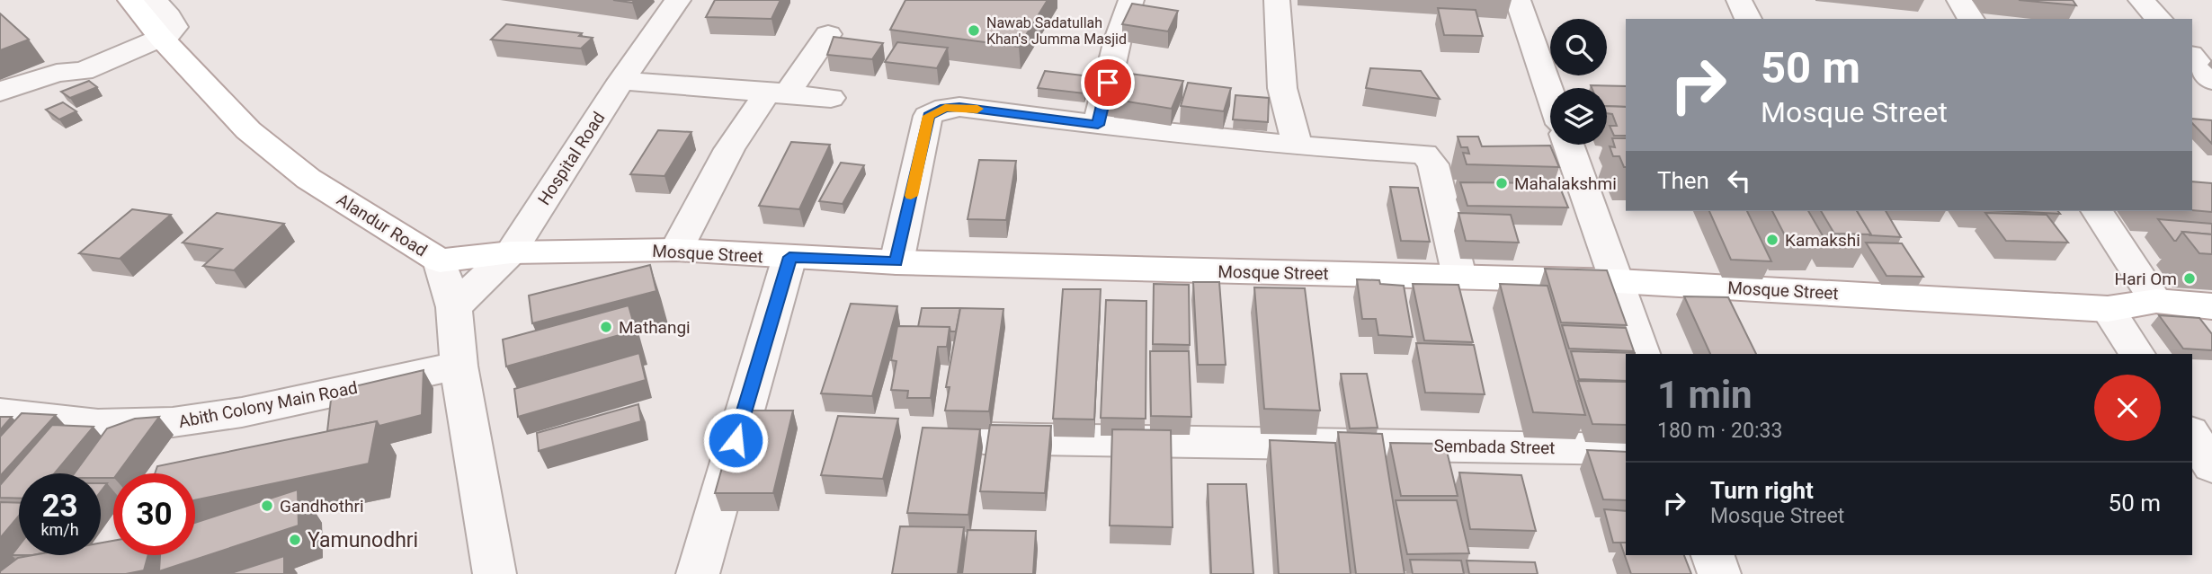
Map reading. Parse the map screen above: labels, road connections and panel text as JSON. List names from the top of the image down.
{
  "streets": {
    "main road": ["Alandur Road", "Mosque Street"],
    "street": ["Hospital Road", "Abith Colony Main Road", "Sembada Street"]
  },
  "crossings": [
    ["Hospital Road", "Alandur Road"],
    ["Hospital Road", "Mosque Street"],
    ["Alandur Road", "Mosque Street"],
    ["Alandur Road", "Abith Colony Main Road"]
  ],
  "places": [
    "Nawab Sadatullah Khan's Jumma Masjid",
    "Mahalakshmi",
    "Kamakshi",
    "Hari Om",
    "Mathangi",
    "Gandhothri",
    "Yamunodhri"
  ],
  "page": {
    "turn": ["50 m", "Mosque Street"],
    "then": "Then",
    "heading": ["1 min", "180 m · 20:33"],
    "list": [
      {
        "name": "Turn right",
        "note": "Mosque Street",
        "value": "50 m"
      }
    ],
    "speed": "23 km/h",
    "limit": "30"
  }
}
